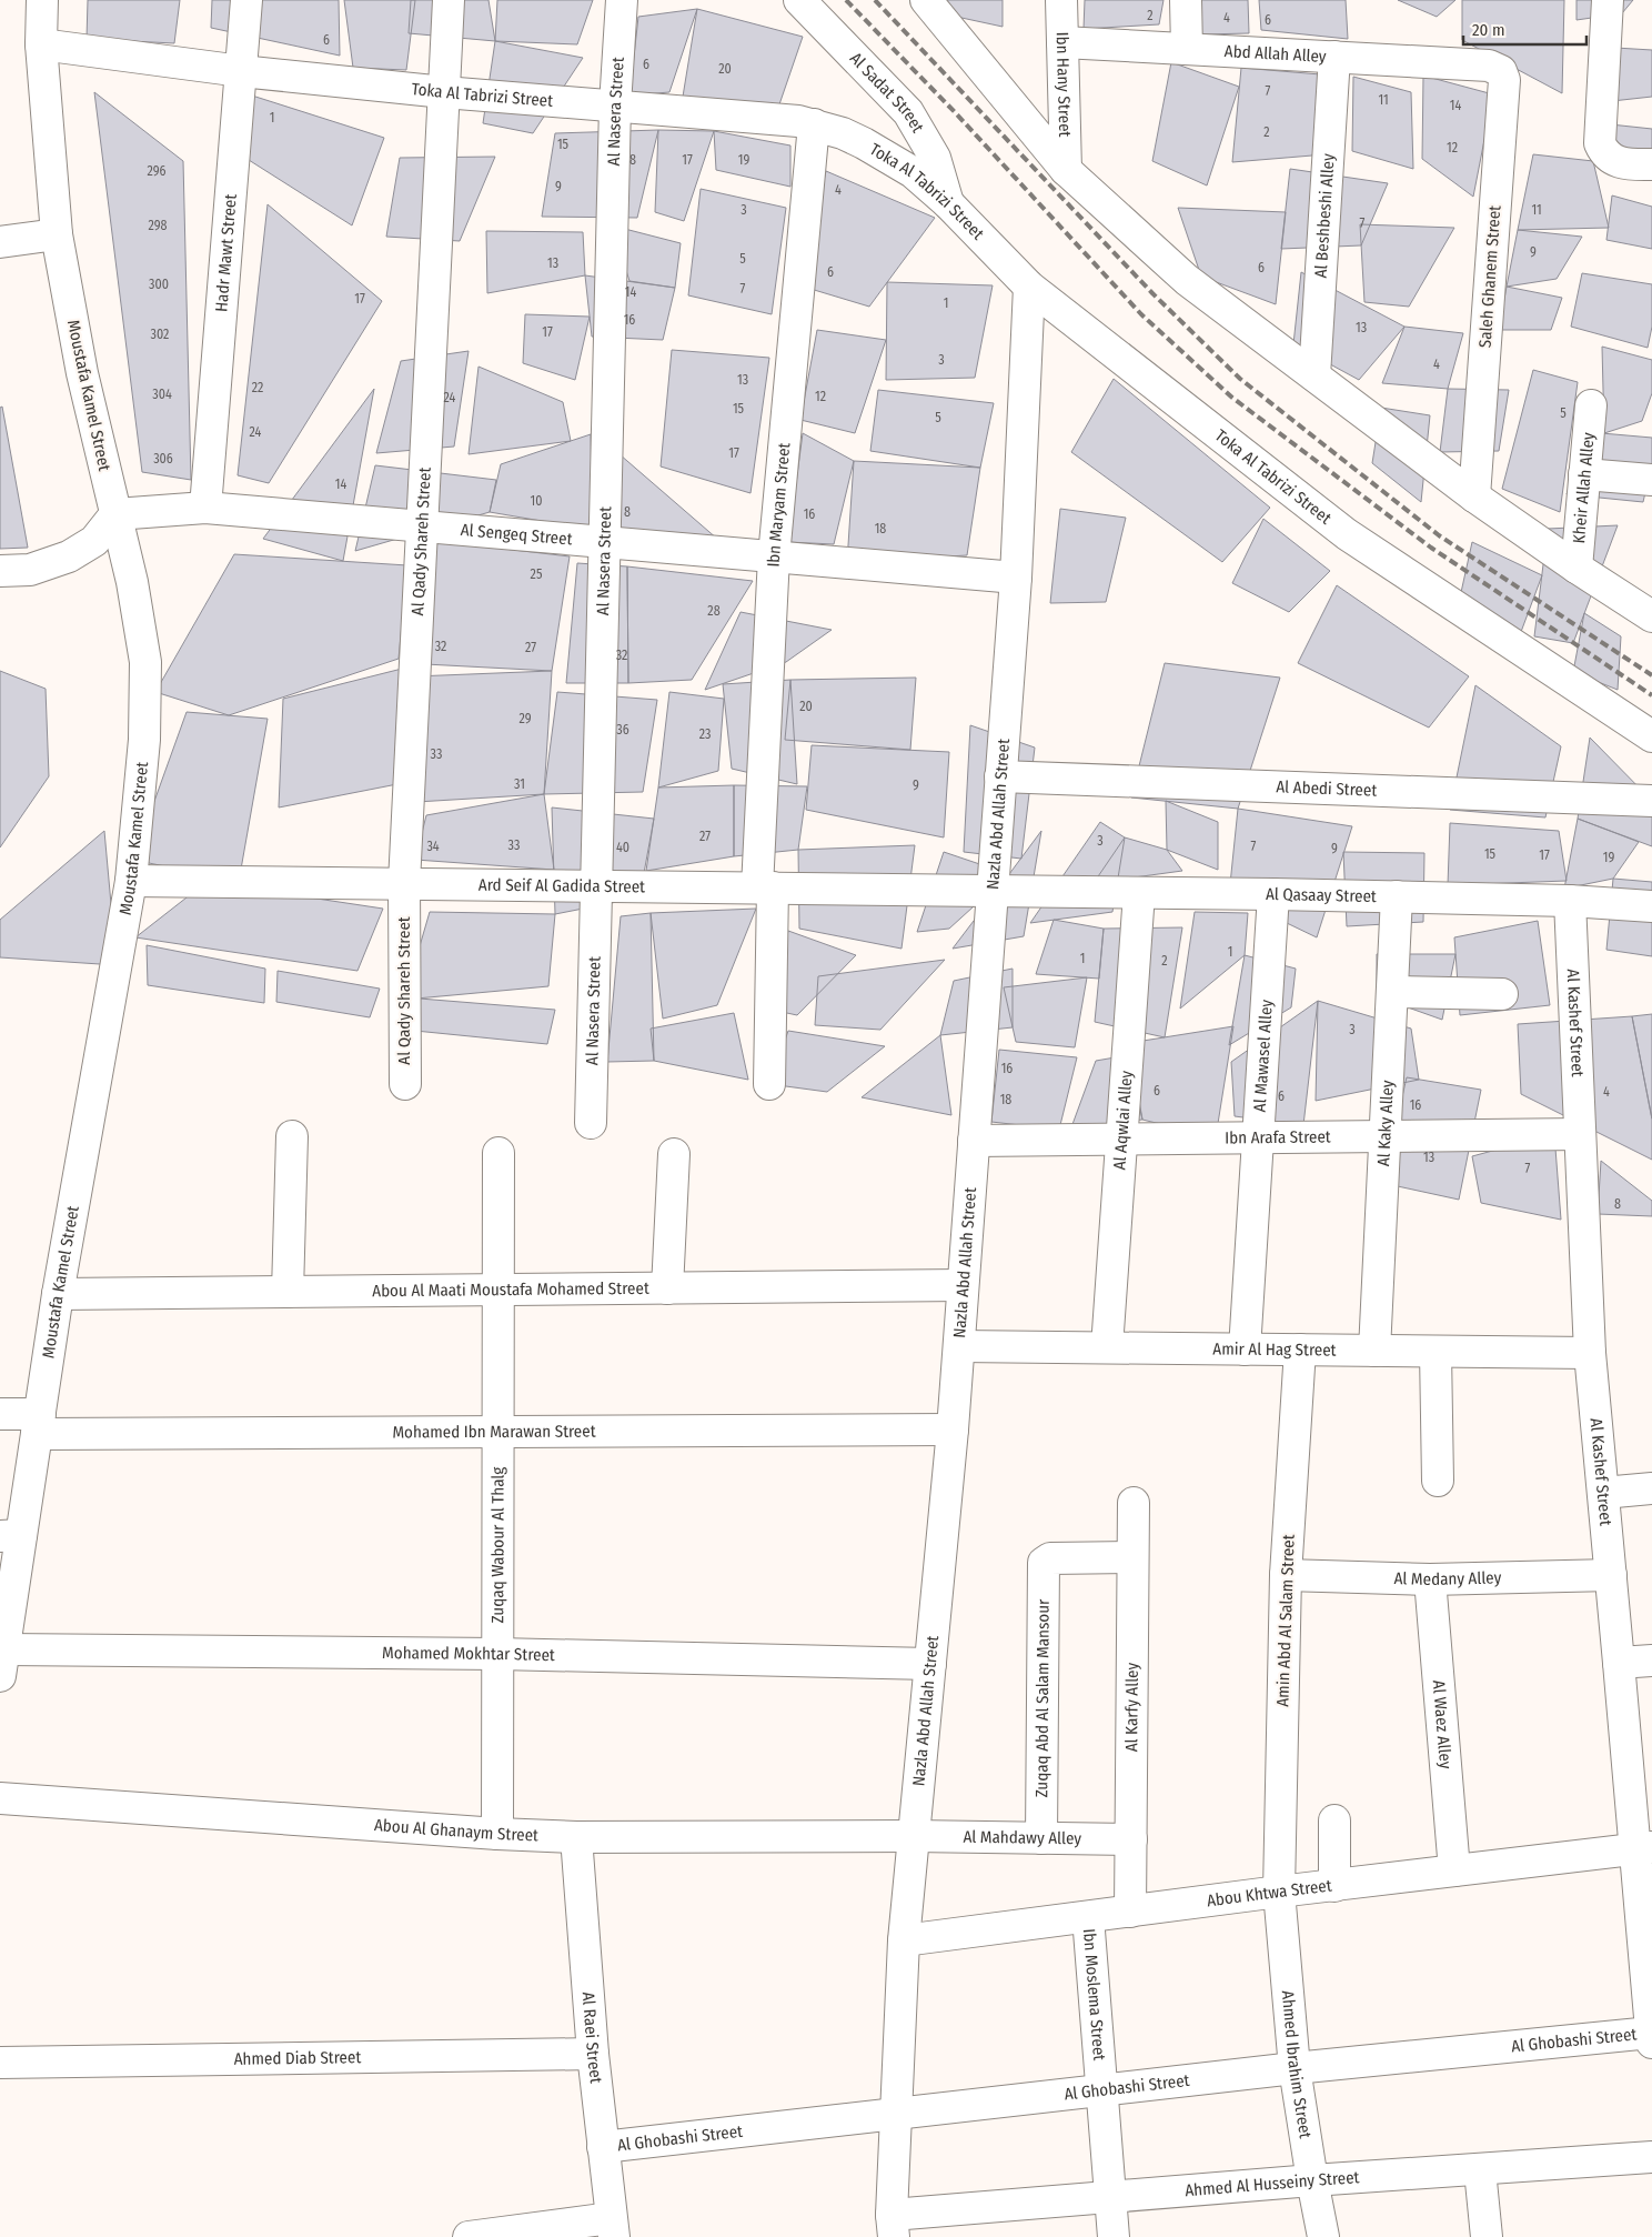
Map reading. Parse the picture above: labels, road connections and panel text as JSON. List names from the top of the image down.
{
  "streets": {
    "street": [
      "Abd Allah Alley",
      "Ibn Hany Street",
      "Toka Al Tabrizi Street",
      "Al Sadat Street",
      "Al Nasera Street",
      "Al Beshbeshi Alley",
      "Hadr Mawt Street",
      "Saleh Ghanem Street",
      "Moustafa Kamel Street",
      "Kheir Allah Alley",
      "Ibn Maryam Street",
      "Al Sengeq Street",
      "Al Qady Shareh Street",
      "Al Abedi Street",
      "Nazla Abd Allah Street",
      "Ard Seif Al Gadida Street",
      "Al Qasaay Street",
      "Al Kashef Street",
      "Al Mawasel Alley",
      "Al Aqwlai Alley",
      "Al Kaky Alley",
      "Ibn Arafa Street",
      "Abou Al Maati Moustafa Mohamed Street",
      "Amir Al Hag Street",
      "Mohamed Ibn Marawan Street",
      "Zuqaq Wabour Al Thalg",
      "Al Medany Alley",
      "Amin Abd Al Salam Street",
      "Mohamed Mokhtar Street",
      "Zuqaq Abd Al Salam Mansour",
      "Al Karfy Alley",
      "Al Waez Alley",
      "Abou Al Ghanaym Street",
      "Al Mahdawy Alley",
      "Abou Khtwa Street",
      "Ibn Moslema Street",
      "Al Raei Street",
      "Al Ghobashi Street",
      "Ahmed Diab Street",
      "Ahmed Ibrahim Street",
      "Ahmed Al Husseiny Street"
    ]
  },
  "crossings": [
    ["Abd Allah Alley", "Ibn Hany Street"],
    ["Abd Allah Alley", "Al Beshbeshi Alley"],
    ["Abd Allah Alley", "Saleh Ghanem Street"],
    ["Toka Al Tabrizi Street", "Al Sadat Street"],
    ["Toka Al Tabrizi Street", "Al Nasera Street"],
    ["Toka Al Tabrizi Street", "Hadr Mawt Street"],
    ["Toka Al Tabrizi Street", "Moustafa Kamel Street"],
    ["Toka Al Tabrizi Street", "Ibn Maryam Street"],
    ["Toka Al Tabrizi Street", "Al Qady Shareh Street"],
    ["Toka Al Tabrizi Street", "Nazla Abd Allah Street"],
    ["Al Nasera Street", "Al Sengeq Street"],
    ["Al Nasera Street", "Ard Seif Al Gadida Street"],
    ["Hadr Mawt Street", "Al Sengeq Street"],
    ["Moustafa Kamel Street", "Al Sengeq Street"],
    ["Moustafa Kamel Street", "Ard Seif Al Gadida Street"],
    ["Moustafa Kamel Street", "Abou Al Maati Moustafa Mohamed Street"],
    ["Moustafa Kamel Street", "Mohamed Ibn Marawan Street"],
    ["Moustafa Kamel Street", "Mohamed Mokhtar Street"],
    ["Ibn Maryam Street", "Al Sengeq Street"],
    ["Ibn Maryam Street", "Ard Seif Al Gadida Street"],
    ["Al Sengeq Street", "Al Qady Shareh Street"],
    ["Al Sengeq Street", "Nazla Abd Allah Street"],
    ["Al Qady Shareh Street", "Ard Seif Al Gadida Street"],
    ["Al Abedi Street", "Nazla Abd Allah Street"],
    ["Nazla Abd Allah Street", "Ard Seif Al Gadida Street"],
    ["Nazla Abd Allah Street", "Al Qasaay Street"],
    ["Nazla Abd Allah Street", "Ibn Arafa Street"],
    ["Nazla Abd Allah Street", "Abou Al Maati Moustafa Mohamed Street"],
    ["Nazla Abd Allah Street", "Amir Al Hag Street"],
    ["Nazla Abd Allah Street", "Mohamed Ibn Marawan Street"],
    ["Nazla Abd Allah Street", "Mohamed Mokhtar Street"],
    ["Nazla Abd Allah Street", "Abou Al Ghanaym Street"],
    ["Nazla Abd Allah Street", "Al Mahdawy Alley"],
    ["Nazla Abd Allah Street", "Abou Khtwa Street"],
    ["Nazla Abd Allah Street", "Al Ghobashi Street"],
    ["Nazla Abd Allah Street", "Ahmed Al Husseiny Street"],
    ["Ard Seif Al Gadida Street", "Al Qasaay Street"],
    ["Al Qasaay Street", "Al Kashef Street"],
    ["Al Qasaay Street", "Al Mawasel Alley"],
    ["Al Qasaay Street", "Al Aqwlai Alley"],
    ["Al Qasaay Street", "Al Kaky Alley"],
    ["Al Kashef Street", "Ibn Arafa Street"],
    ["Al Kashef Street", "Amir Al Hag Street"],
    ["Al Kashef Street", "Al Medany Alley"],
    ["Al Kashef Street", "Abou Khtwa Street"],
    ["Al Kashef Street", "Al Ghobashi Street"],
    ["Al Mawasel Alley", "Ibn Arafa Street"],
    ["Al Mawasel Alley", "Amir Al Hag Street"],
    ["Al Aqwlai Alley", "Ibn Arafa Street"],
    ["Al Aqwlai Alley", "Amir Al Hag Street"],
    ["Al Kaky Alley", "Ibn Arafa Street"],
    ["Al Kaky Alley", "Amir Al Hag Street"],
    ["Abou Al Maati Moustafa Mohamed Street", "Zuqaq Wabour Al Thalg"],
    ["Amir Al Hag Street", "Amin Abd Al Salam Street"],
    ["Mohamed Ibn Marawan Street", "Zuqaq Wabour Al Thalg"],
    ["Zuqaq Wabour Al Thalg", "Mohamed Mokhtar Street"],
    ["Zuqaq Wabour Al Thalg", "Abou Al Ghanaym Street"],
    ["Al Medany Alley", "Amin Abd Al Salam Street"],
    ["Al Medany Alley", "Al Waez Alley"],
    ["Amin Abd Al Salam Street", "Abou Khtwa Street"],
    ["Amin Abd Al Salam Street", "Ahmed Ibrahim Street"],
    ["Zuqaq Abd Al Salam Mansour", "Al Karfy Alley"],
    ["Zuqaq Abd Al Salam Mansour", "Al Mahdawy Alley"],
    ["Al Karfy Alley", "Al Mahdawy Alley"],
    ["Al Karfy Alley", "Abou Khtwa Street"],
    ["Al Waez Alley", "Abou Khtwa Street"],
    ["Abou Al Ghanaym Street", "Al Mahdawy Alley"],
    ["Abou Al Ghanaym Street", "Al Raei Street"],
    ["Abou Khtwa Street", "Ibn Moslema Street"],
    ["Abou Khtwa Street", "Ahmed Ibrahim Street"],
    ["Ibn Moslema Street", "Al Ghobashi Street"],
    ["Ibn Moslema Street", "Ahmed Al Husseiny Street"],
    ["Al Raei Street", "Al Ghobashi Street"],
    ["Al Raei Street", "Ahmed Diab Street"],
    ["Al Ghobashi Street", "Ahmed Ibrahim Street"],
    ["Ahmed Ibrahim Street", "Ahmed Al Husseiny Street"]
  ],
  "house_numbers": [
    "2",
    "4",
    "6",
    "6",
    "6",
    "20",
    "7",
    "11",
    "14",
    "1",
    "2",
    "15",
    "12",
    "8",
    "17",
    "19",
    "296",
    "9",
    "4",
    "3",
    "11",
    "7",
    "298",
    "9",
    "5",
    "13",
    "6",
    "6",
    "300",
    "7",
    "14",
    "17",
    "1",
    "16",
    "13",
    "17",
    "302",
    "3",
    "4",
    "13",
    "22",
    "304",
    "12",
    "24",
    "15",
    "5",
    "5",
    "24",
    "17",
    "306",
    "14",
    "10",
    "8",
    "16",
    "18",
    "25",
    "28",
    "32",
    "27",
    "32",
    "20",
    "29",
    "36",
    "23",
    "33",
    "31",
    "9",
    "27",
    "3",
    "33",
    "34",
    "7",
    "40",
    "9",
    "15",
    "17",
    "19",
    "1",
    "1",
    "2",
    "3",
    "16",
    "6",
    "4",
    "6",
    "18",
    "16",
    "13",
    "7",
    "8"
  ],
  "scale_bar": "20 m"
}
